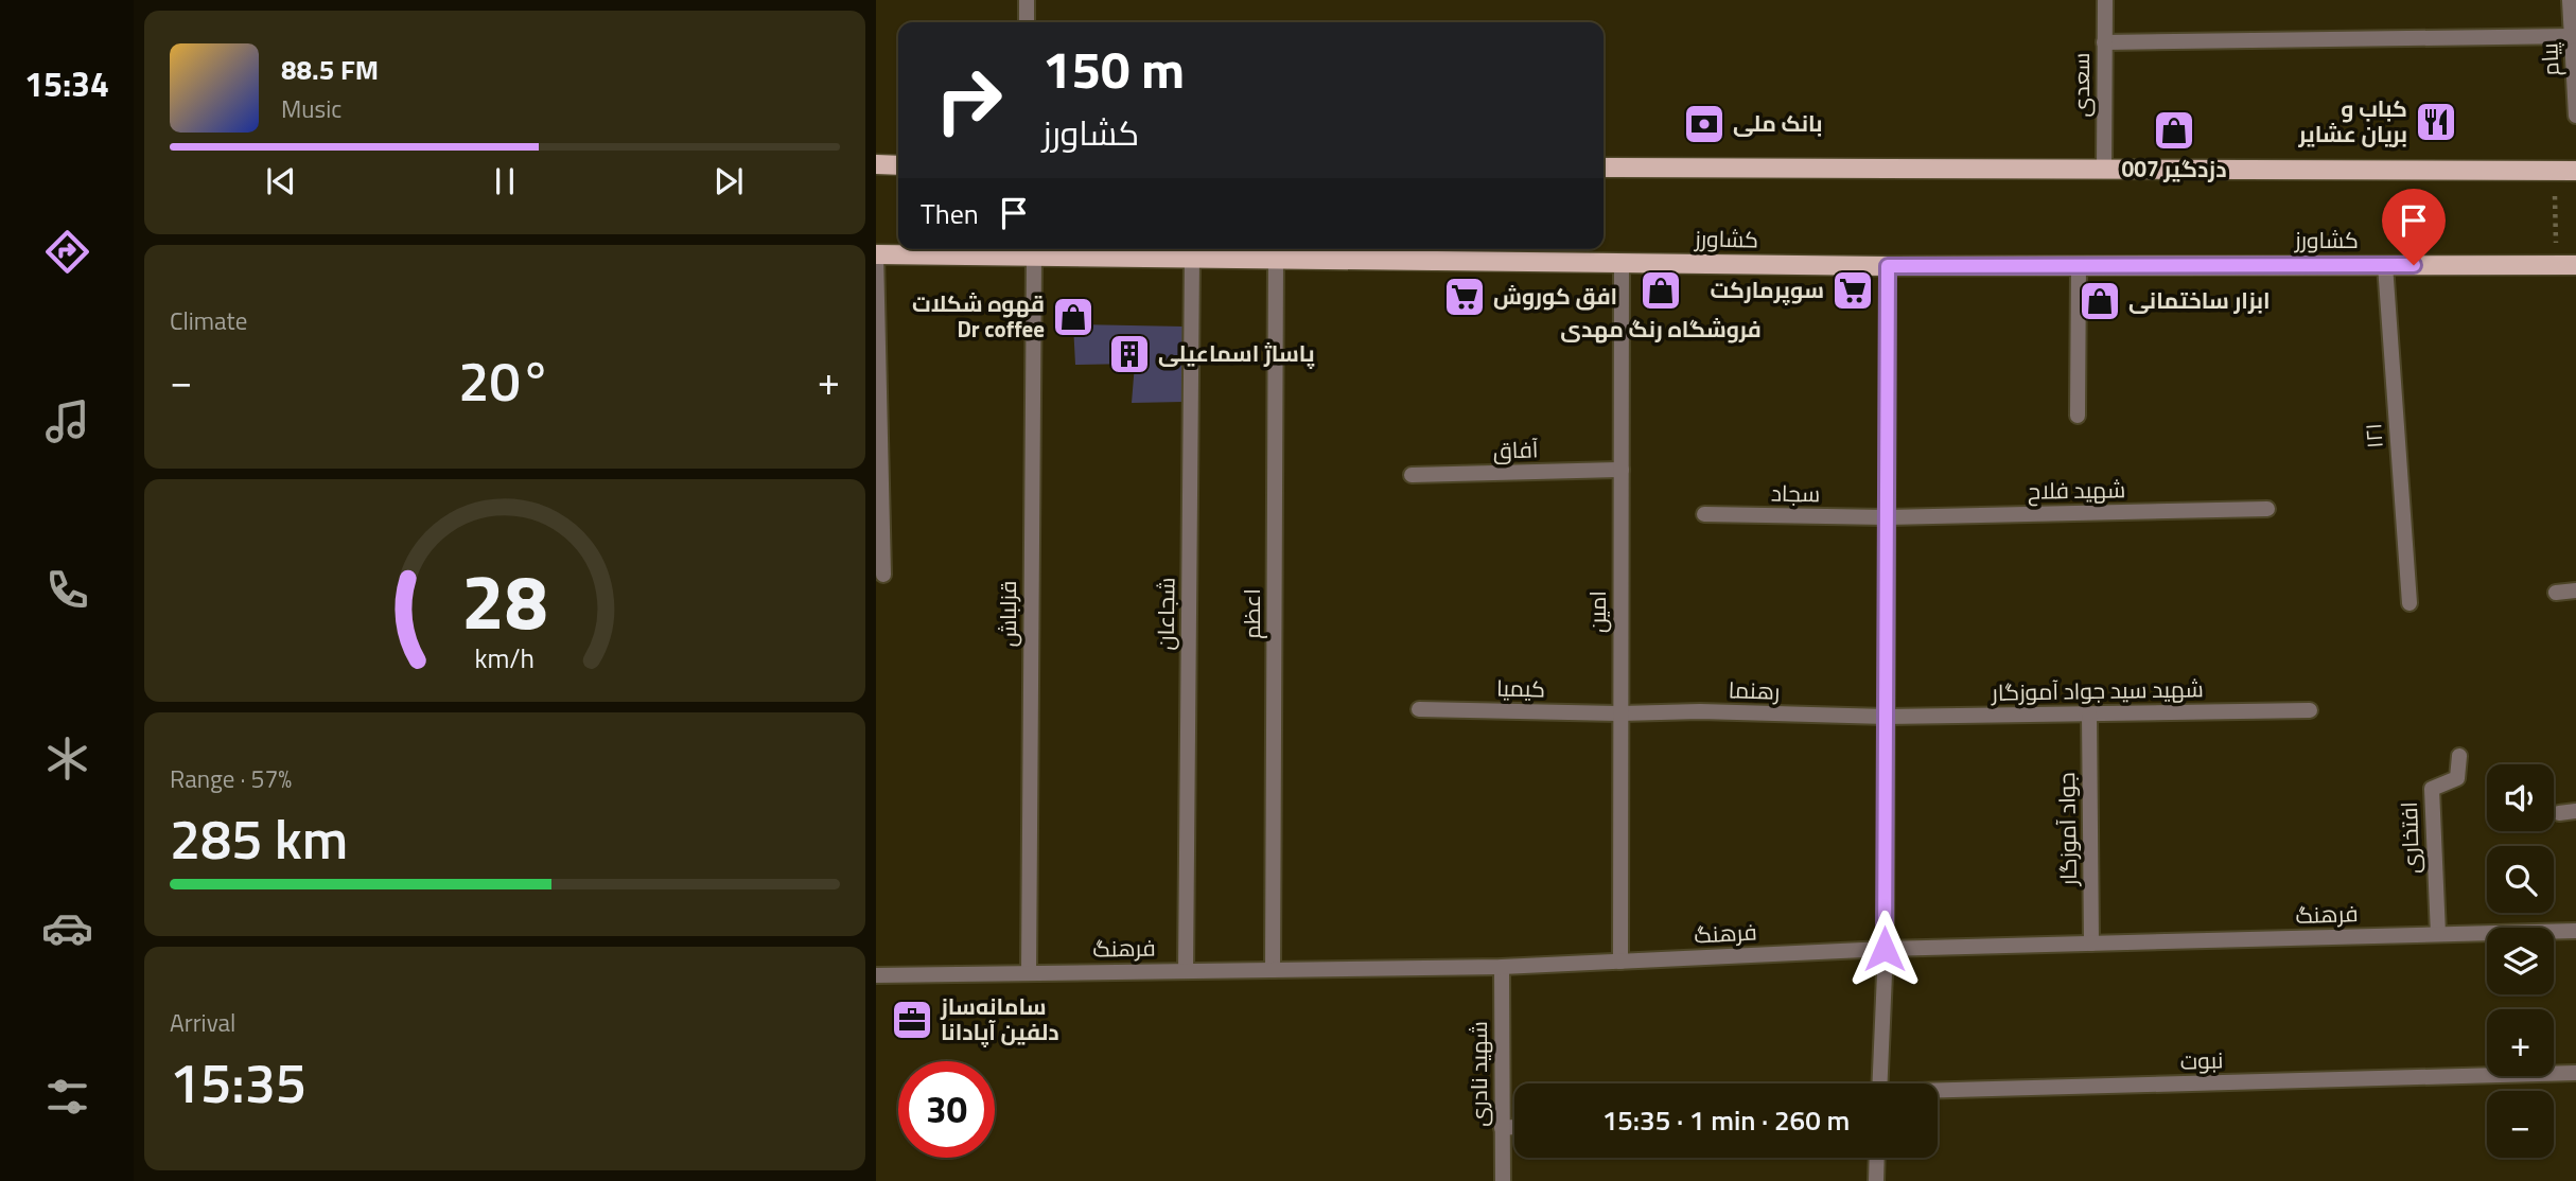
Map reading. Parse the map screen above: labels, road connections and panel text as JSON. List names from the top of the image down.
{
  "streets": {
    "main road": ["کشاورز"],
    "street": [
      "پیام",
      "سعدی",
      "۱۲۱",
      "آفاق",
      "شهید فلاح",
      "سجاد",
      "امین",
      "قزلباش",
      "شجاعان",
      "اعظم",
      "کیمیا",
      "رهنما",
      "شهید سید جواد آموزگار",
      "جواد آموزگار",
      "افتخاری",
      "فرهنگ",
      "نبوت",
      "شهید نادری"
    ]
  },
  "crossings": [
    ["کشاورز", "۱۲۱"],
    ["کشاورز", "امین"],
    ["کشاورز", "قزلباش"],
    ["کشاورز", "شجاعان"],
    ["کشاورز", "اعظم"],
    ["آفاق", "امین"],
    ["شهید فلاح", "سجاد"],
    ["امین", "کیمیا"],
    ["امین", "رهنما"],
    ["امین", "فرهنگ"],
    ["قزلباش", "فرهنگ"],
    ["شجاعان", "فرهنگ"],
    ["اعظم", "فرهنگ"],
    ["کیمیا", "رهنما"],
    ["رهنما", "شهید سید جواد آموزگار"],
    ["شهید سید جواد آموزگار", "جواد آموزگار"],
    ["جواد آموزگار", "فرهنگ"],
    ["افتخاری", "فرهنگ"],
    ["فرهنگ", "شهید نادری"]
  ],
  "places": {
    "restaurant": ["کباب و بریان عشایر"],
    "bank": ["بانک ملی"],
    "shop": [
      "دزدگیر 007",
      "فروشگاه رنگ مهدی",
      "ابزار ساختمانی",
      "قهوه شکلات Dr coffee"
    ],
    "supermarket": ["سوپرمارکت", "افق کوروش"],
    "building": ["پاساژ اسماعیلی"],
    "office": ["سامانه‌ساز دلفین آپادانا"]
  },
  "page": {
    "tabs": "15:34",
    "turn": ["150 m", "کشاورز"],
    "song": ["88.5 FM", "Music"],
    "then": "Then",
    "tile": [
      "Climate",
      ["Range · 57%", "285 km"],
      ["Arrival", "15:35"]
    ],
    "heat": ["−", "20°", "+"],
    "map_buttons": ["+", "−"],
    "limit": "30",
    "trip": "15:35 · 1 min · 260 m",
    "gauge": ["28", "km/h"]
  }
}
